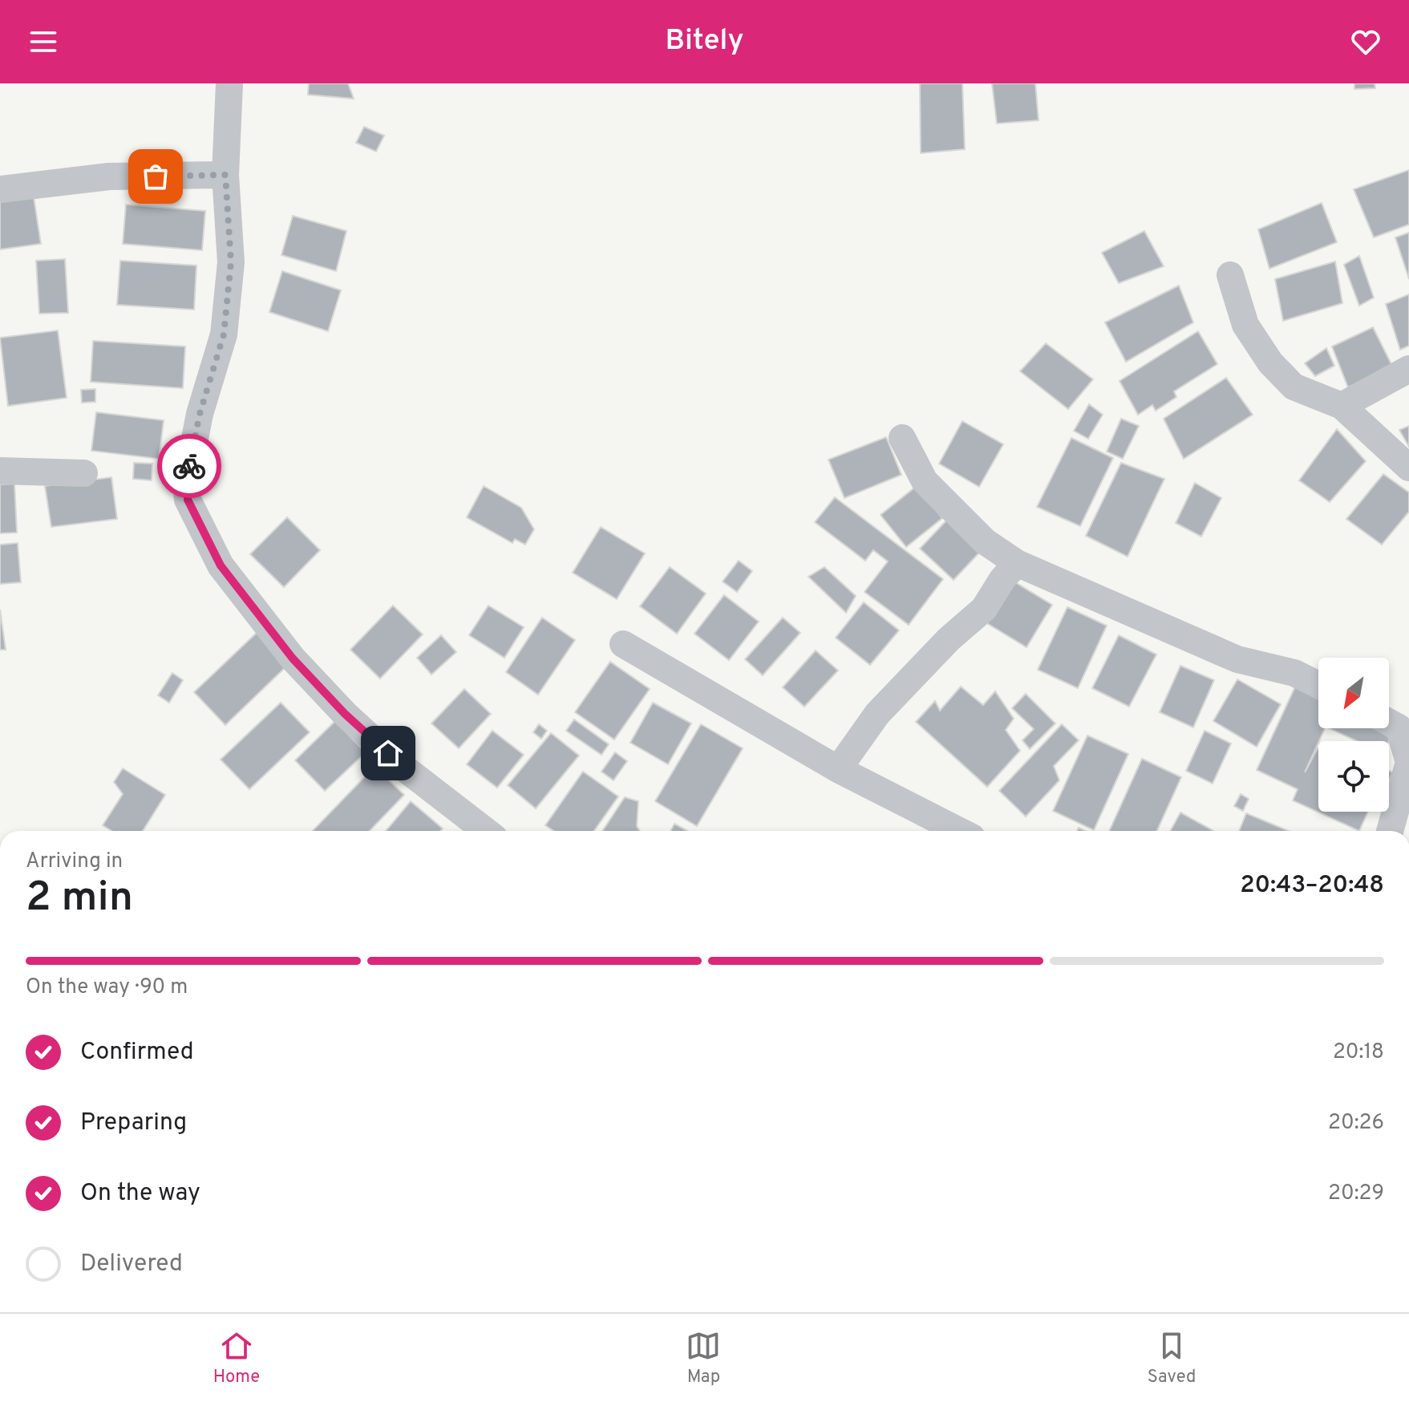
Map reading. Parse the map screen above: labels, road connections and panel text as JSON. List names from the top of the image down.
{
  "north": "bottom left",
  "page": {
    "header": "Bitely",
    "heading": ["2 min", "Arriving in", "20:43–20:48"],
    "bar": "On the way · 90 m",
    "list": [
      ["Confirmed", "20:18"],
      ["Preparing", "20:26"],
      ["On the way", "20:29"],
      "Delivered"
    ],
    "tabs": ["Home", "Map", "Saved"]
  }
}
